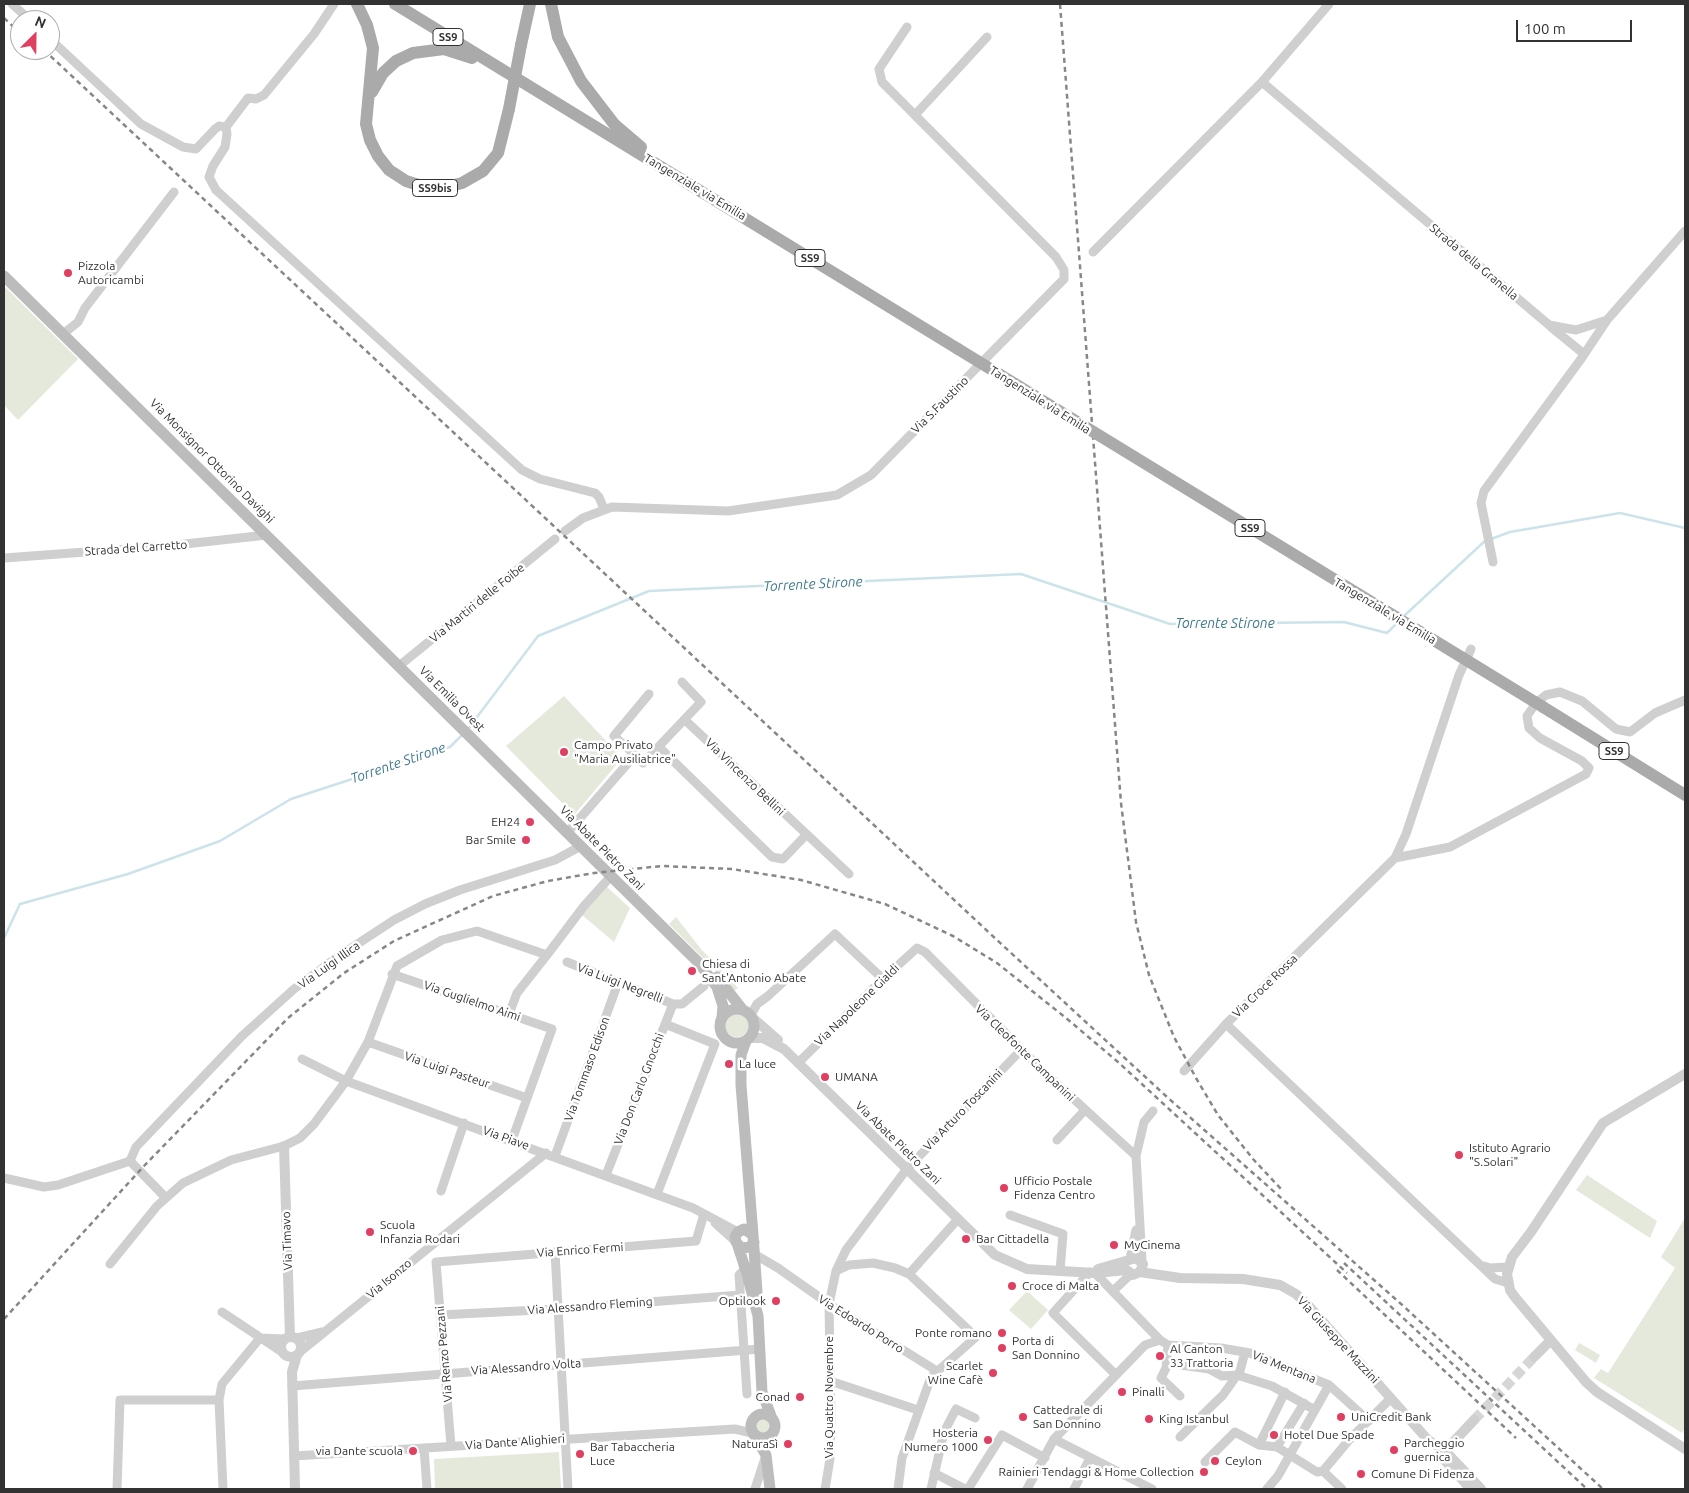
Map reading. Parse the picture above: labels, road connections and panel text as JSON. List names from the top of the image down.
{
  "streets": {
    "main road": [
      "SS9",
      "Tangenziale via Emilia",
      "SS9bis",
      "Via Monsignor Ottorino Davighi",
      "Via Emilia Ovest",
      "Via Abate Pietro Zani"
    ],
    "street": [
      "Strada della Granella",
      "Via S.Faustino",
      "Strada del Carretto",
      "Via Martiri delle Foibe",
      "Via Vincenzo Bellini",
      "Via Luigi Illica",
      "Via Luigi Negrelli",
      "Via Croce Rossa",
      "Via Guglielmo Aimi",
      "Via Napoleone Gialdi",
      "Via Cleofonte Campanini",
      "Via Tommaso Edison",
      "Via Luigi Pasteur",
      "Via Don Carlo Gnocchi",
      "Via Arturo Toscanini",
      "Via Piave",
      "Via Timavo",
      "Via Enrico Fermi",
      "Via Isonzo",
      "Via Alessandro Fleming",
      "Via Edoardo Porro",
      "Via Giuseppe Mazzini",
      "Via Renzo Pezzani",
      "Via Alessandro Volta",
      "Via Mentana",
      "Via Quattro Novembre",
      "Via Dante Alighieri"
    ]
  },
  "crossings": [
    ["Tangenziale via Emilia", "SS9bis"],
    ["Via Monsignor Ottorino Davighi", "Strada del Carretto"],
    ["Via Monsignor Ottorino Davighi", "Via Martiri delle Foibe"],
    ["Via Monsignor Ottorino Davighi", "Via Emilia Ovest"],
    ["Via Martiri delle Foibe", "Via Emilia Ovest"],
    ["Via Emilia Ovest", "Via Abate Pietro Zani"],
    ["Via Abate Pietro Zani", "Via Luigi Illica"],
    ["Via Abate Pietro Zani", "Via Napoleone Gialdi"],
    ["Via Abate Pietro Zani", "Via Arturo Toscanini"],
    ["Via Luigi Negrelli", "Via Tommaso Edison"],
    ["Via Luigi Negrelli", "Via Don Carlo Gnocchi"],
    ["Via Guglielmo Aimi", "Via Luigi Pasteur"],
    ["Via Napoleone Gialdi", "Via Cleofonte Campanini"],
    ["Via Cleofonte Campanini", "Via Arturo Toscanini"],
    ["Via Tommaso Edison", "Via Piave"],
    ["Via Tommaso Edison", "Via Isonzo"],
    ["Via Don Carlo Gnocchi", "Via Piave"],
    ["Via Arturo Toscanini", "Via Quattro Novembre"],
    ["Via Piave", "Via Enrico Fermi"],
    ["Via Piave", "Via Isonzo"],
    ["Via Timavo", "Via Isonzo"],
    ["Via Enrico Fermi", "Via Renzo Pezzani"],
    ["Via Alessandro Fleming", "Via Renzo Pezzani"],
    ["Via Edoardo Porro", "Via Quattro Novembre"],
    ["Via Renzo Pezzani", "Via Alessandro Volta"],
    ["Via Renzo Pezzani", "Via Dante Alighieri"]
  ],
  "water": ["Torrente Stirone"],
  "places": [
    "Pizzola Autoricambi",
    "Campo Privato \"Maria Ausiliatrice\"",
    "EH24",
    "Bar Smile",
    "Chiesa di Sant'Antonio Abate",
    "La luce",
    "UMANA",
    "Istituto Agrario \"S.Solari\"",
    "Ufficio Postale Fidenza Centro",
    "Scuola Infanzia Rodari",
    "Bar Cittadella",
    "MyCinema",
    "Croce di Malta",
    "Optilook",
    "Ponte romano",
    "Porta di San Donnino",
    "Al Canton 33 Trattoria",
    "Scarlet Wine Cafè",
    "Pinalli",
    "Conad",
    "Cattedrale di San Donnino",
    "UniCredit Bank",
    "King Istanbul",
    "Hotel Due Spade",
    "Hosteria Numero 1000",
    "NaturaSì",
    "Parcheggio guernica",
    "via Dante scuola",
    "Bar Tabaccheria Luce",
    "Ceylon",
    "Rainieri Tendaggi & Home Collection",
    "Comune Di Fidenza"
  ],
  "scale_bar": "100 m",
  "north": "top right"
}
